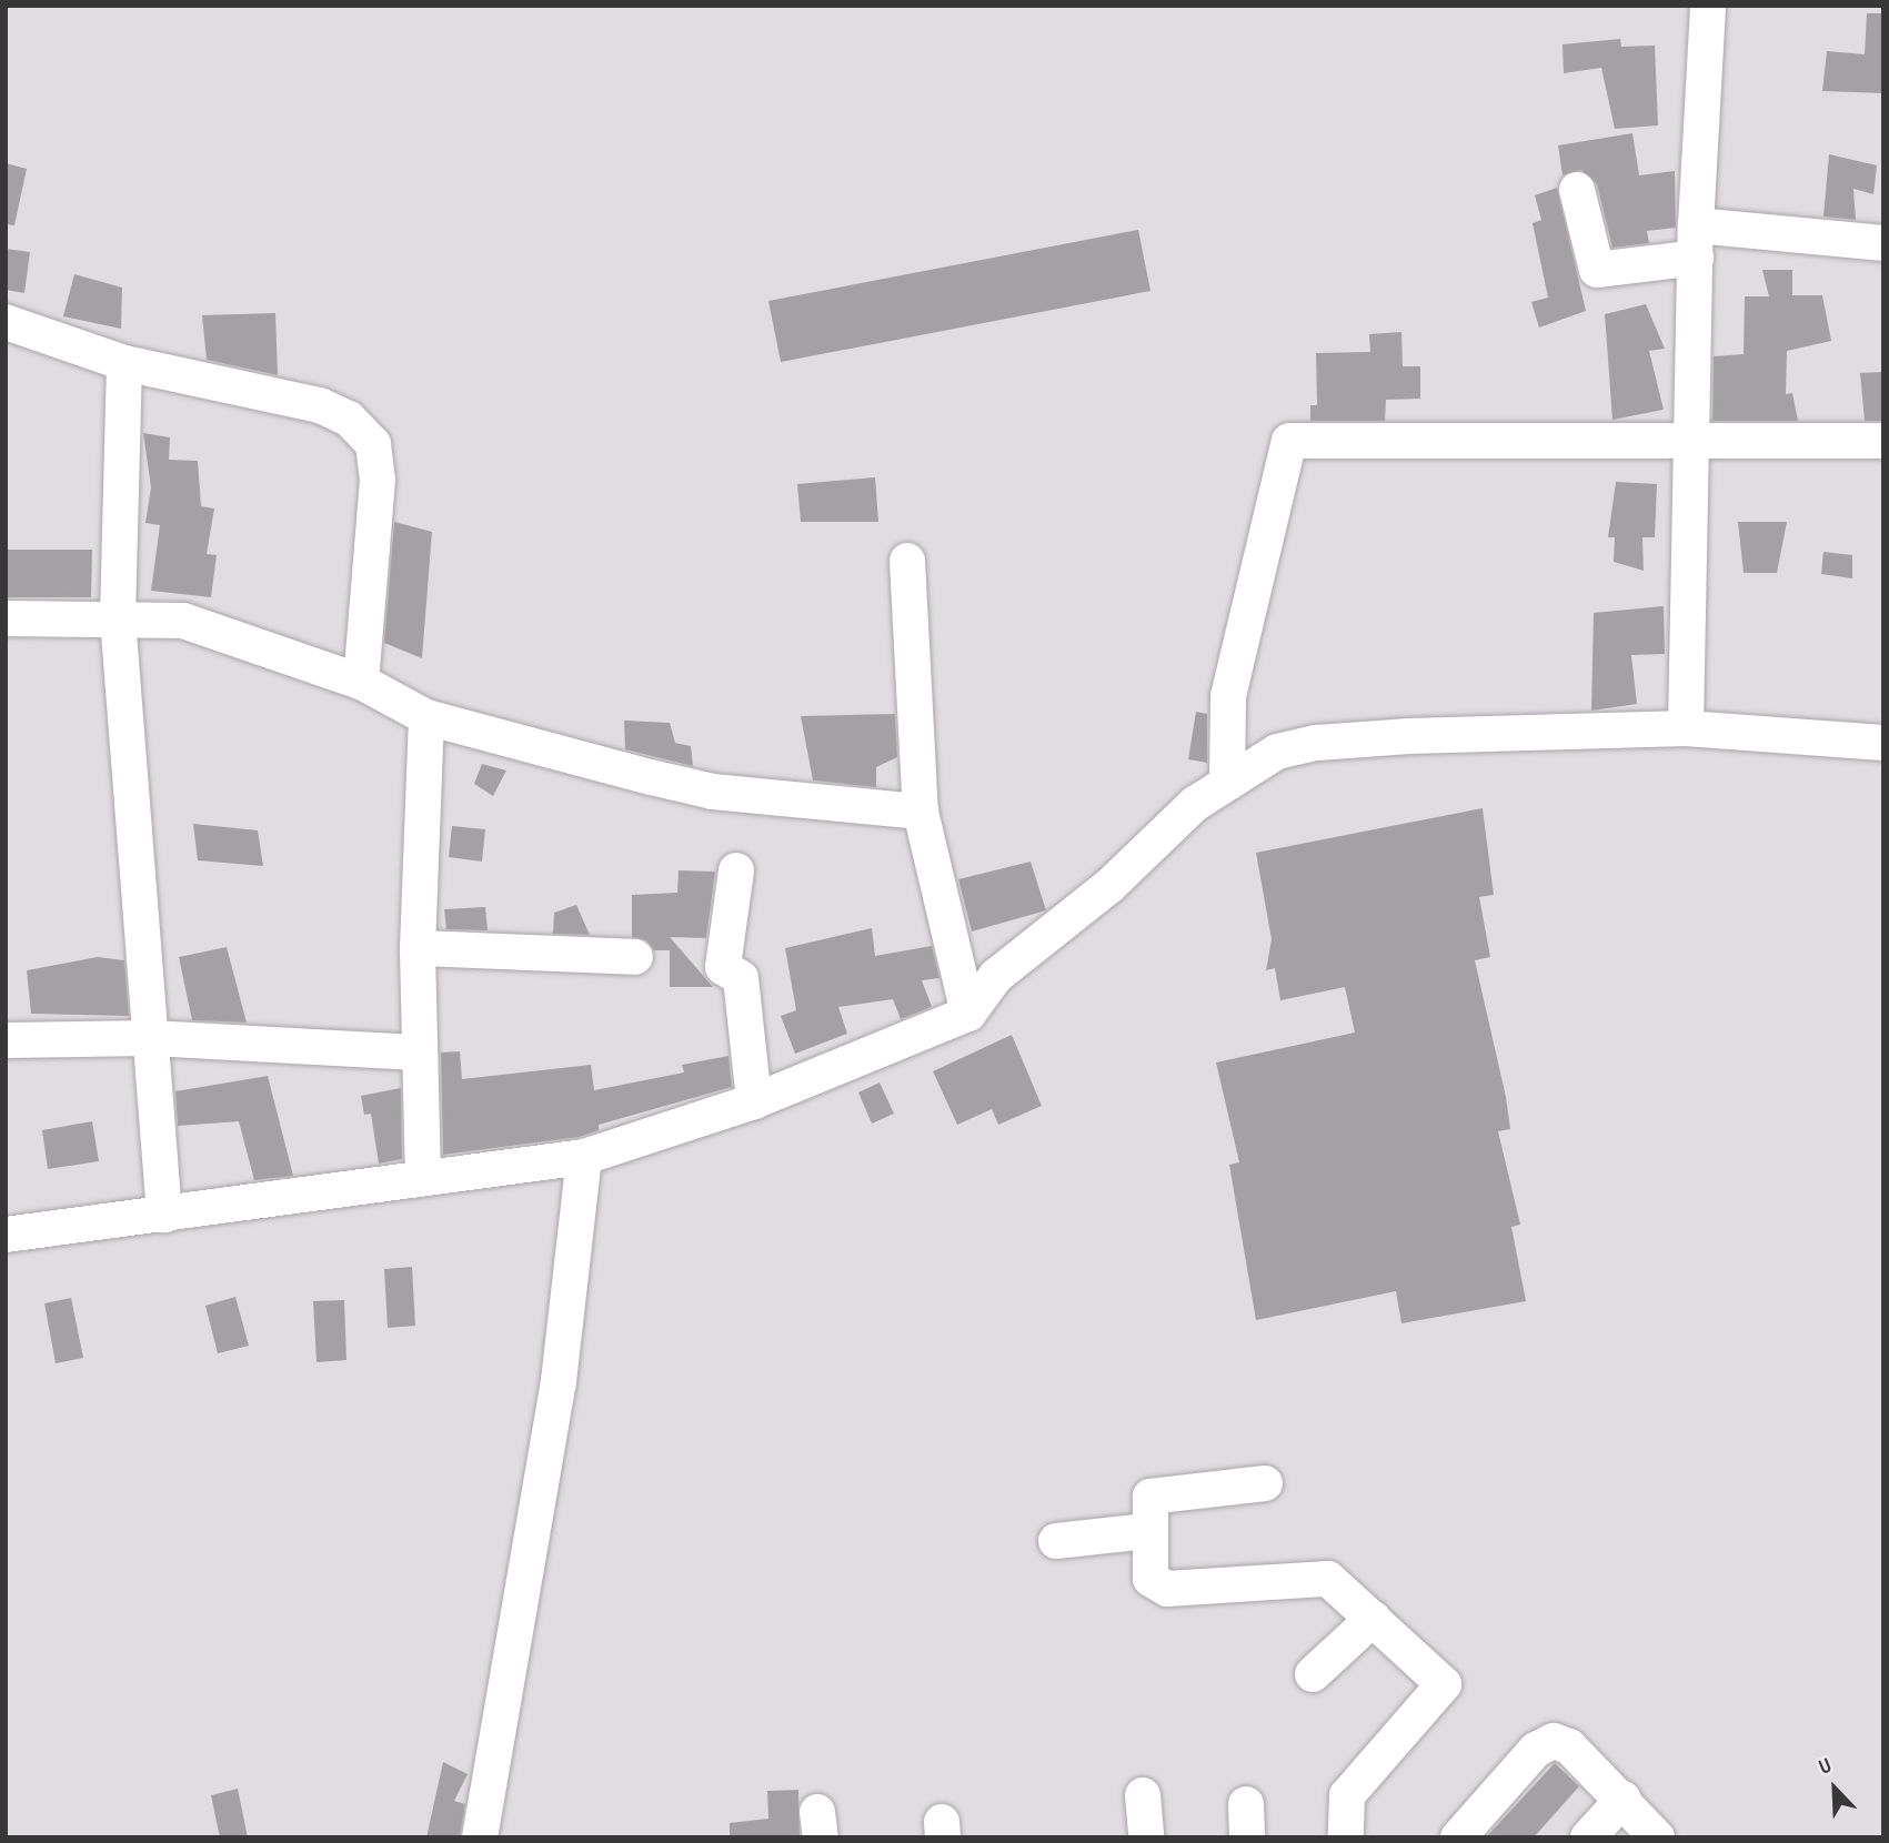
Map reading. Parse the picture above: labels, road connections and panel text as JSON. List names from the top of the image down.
{
  "north": "top left"
}
